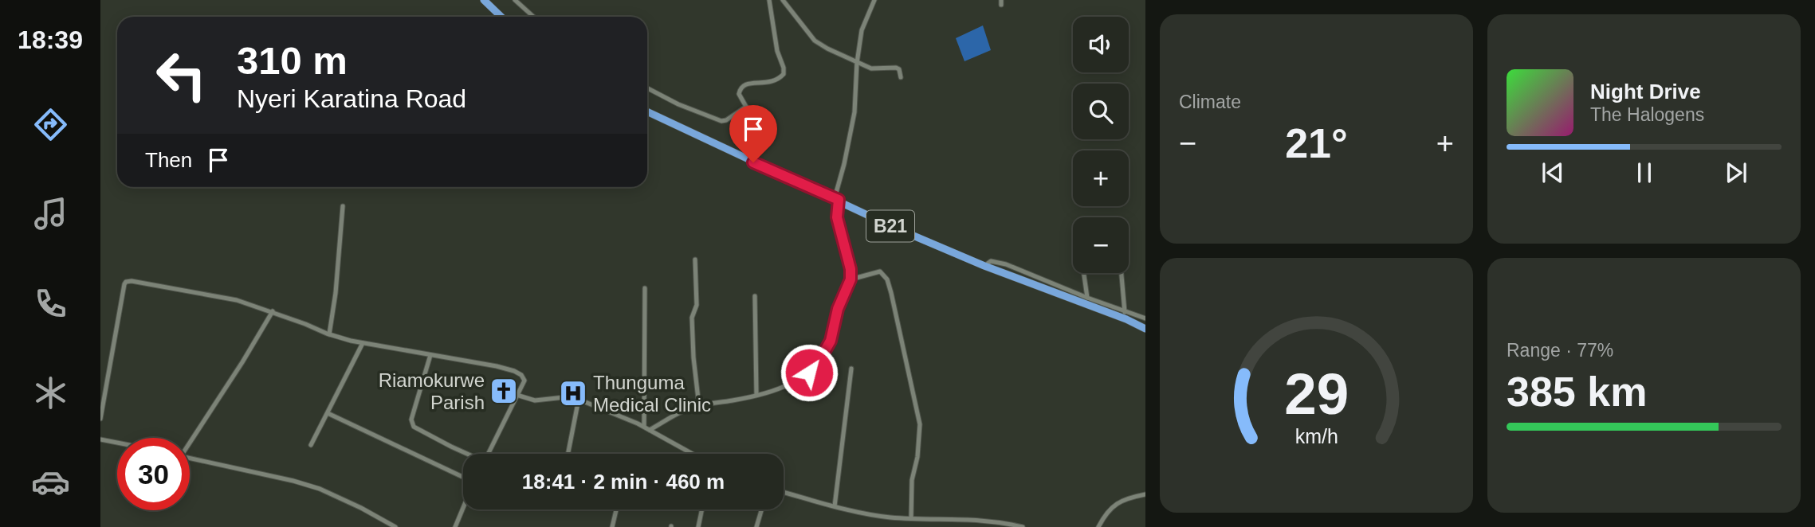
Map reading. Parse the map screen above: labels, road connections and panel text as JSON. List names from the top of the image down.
{
  "streets": {
    "highway": ["B21"]
  },
  "places": {
    "church": ["Riamokurwe Parish"],
    "hospital": ["Thunguma Medical Clinic"]
  },
  "page": {
    "tabs": "18:39",
    "tile": [
      "Climate",
      ["Range · 77%", "385 km"]
    ],
    "map_buttons": ["+", "−"],
    "turn": ["310 m", "Nyeri Karatina Road"],
    "song": ["Night Drive", "The Halogens"],
    "heat": ["−", "21°", "+"],
    "then": "Then",
    "limit": "30",
    "trip": "18:41 · 2 min · 460 m",
    "gauge": ["29", "km/h"]
  }
}
